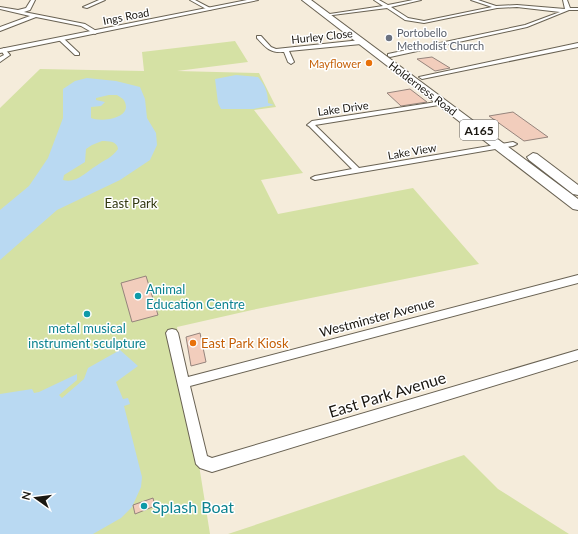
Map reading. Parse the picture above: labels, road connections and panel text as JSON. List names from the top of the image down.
{
  "streets": {
    "highway": ["Holderness Road", "A165"],
    "street": [
      "Ings Road",
      "Hurley Close",
      "Lake Drive",
      "Lake View",
      "Westminster Avenue",
      "East Park Avenue"
    ]
  },
  "crossings": [
    ["Hurley Close", "Holderness Road"],
    ["Holderness Road", "Lake Drive"],
    ["Holderness Road", "Lake View"],
    ["Lake Drive", "Lake View"],
    ["Westminster Avenue", "East Park Avenue"]
  ],
  "parks": ["East Park"],
  "places": [
    "Portobello Methodist Church",
    "Mayflower",
    "Animal Education Centre",
    "metal musical instrument sculpture",
    "East Park Kiosk",
    "Splash Boat"
  ],
  "north": "left"
}
